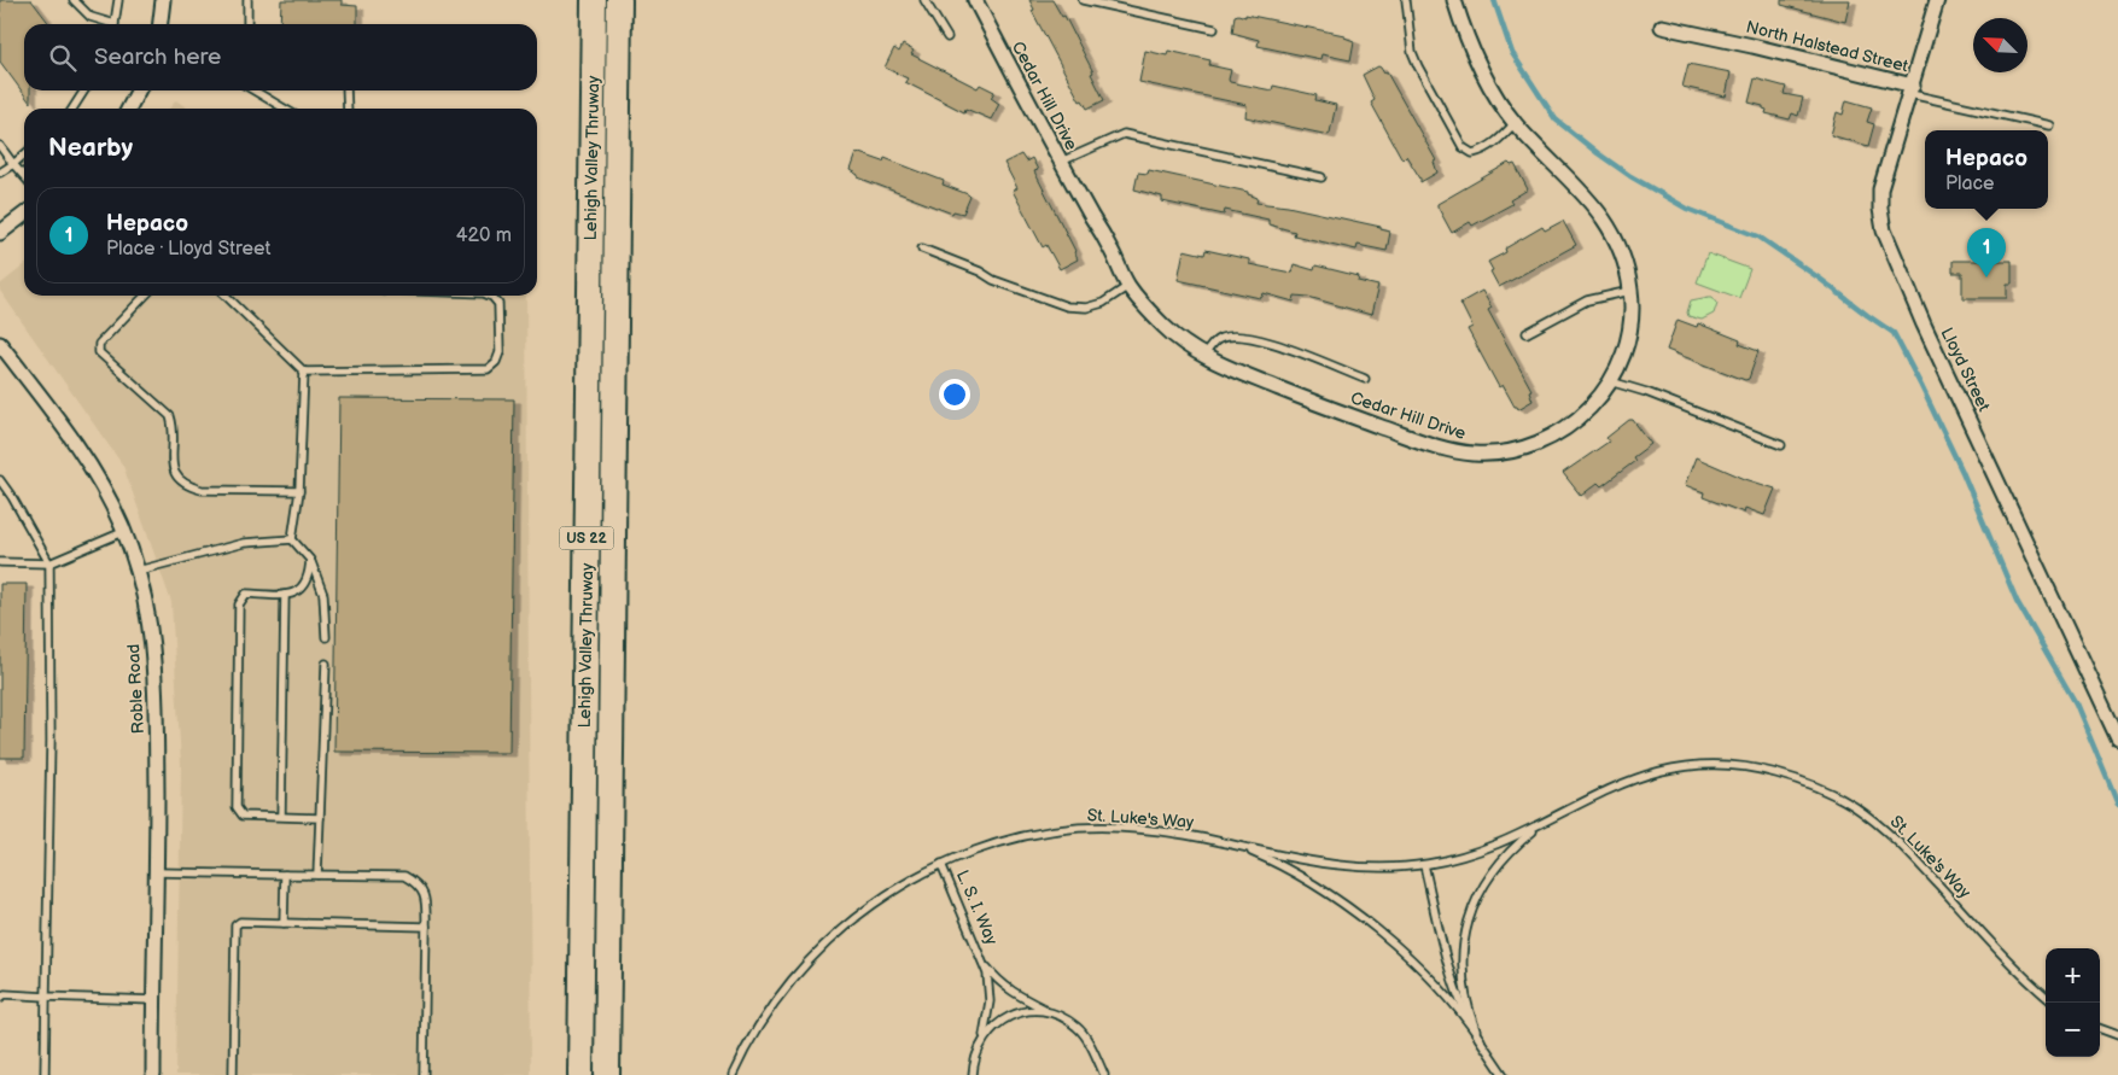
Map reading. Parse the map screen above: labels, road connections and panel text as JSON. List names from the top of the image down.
{
  "streets": {
    "highway": ["Lehigh Valley Thruway", "US 22"],
    "street": [
      "North Halstead Street",
      "Cedar Hill Drive",
      "Lloyd Street",
      "Roble Road"
    ],
    "lane": ["St. Luke's Way", "L. S. I. Way"]
  },
  "crossings": [
    ["North Halstead Street", "Lloyd Street"],
    ["St. Luke's Way", "L. S. I. Way"]
  ],
  "north": "top left",
  "page": {
    "search": "Search here",
    "heading": "Nearby",
    "popup": ["Hepaco", "Place"],
    "list": [
      {
        "mark": "1",
        "name": "Hepaco",
        "note": "Place · Lloyd Street",
        "value": "420 m"
      }
    ],
    "pins": "1",
    "map_buttons": ["+", "−"]
  }
}
